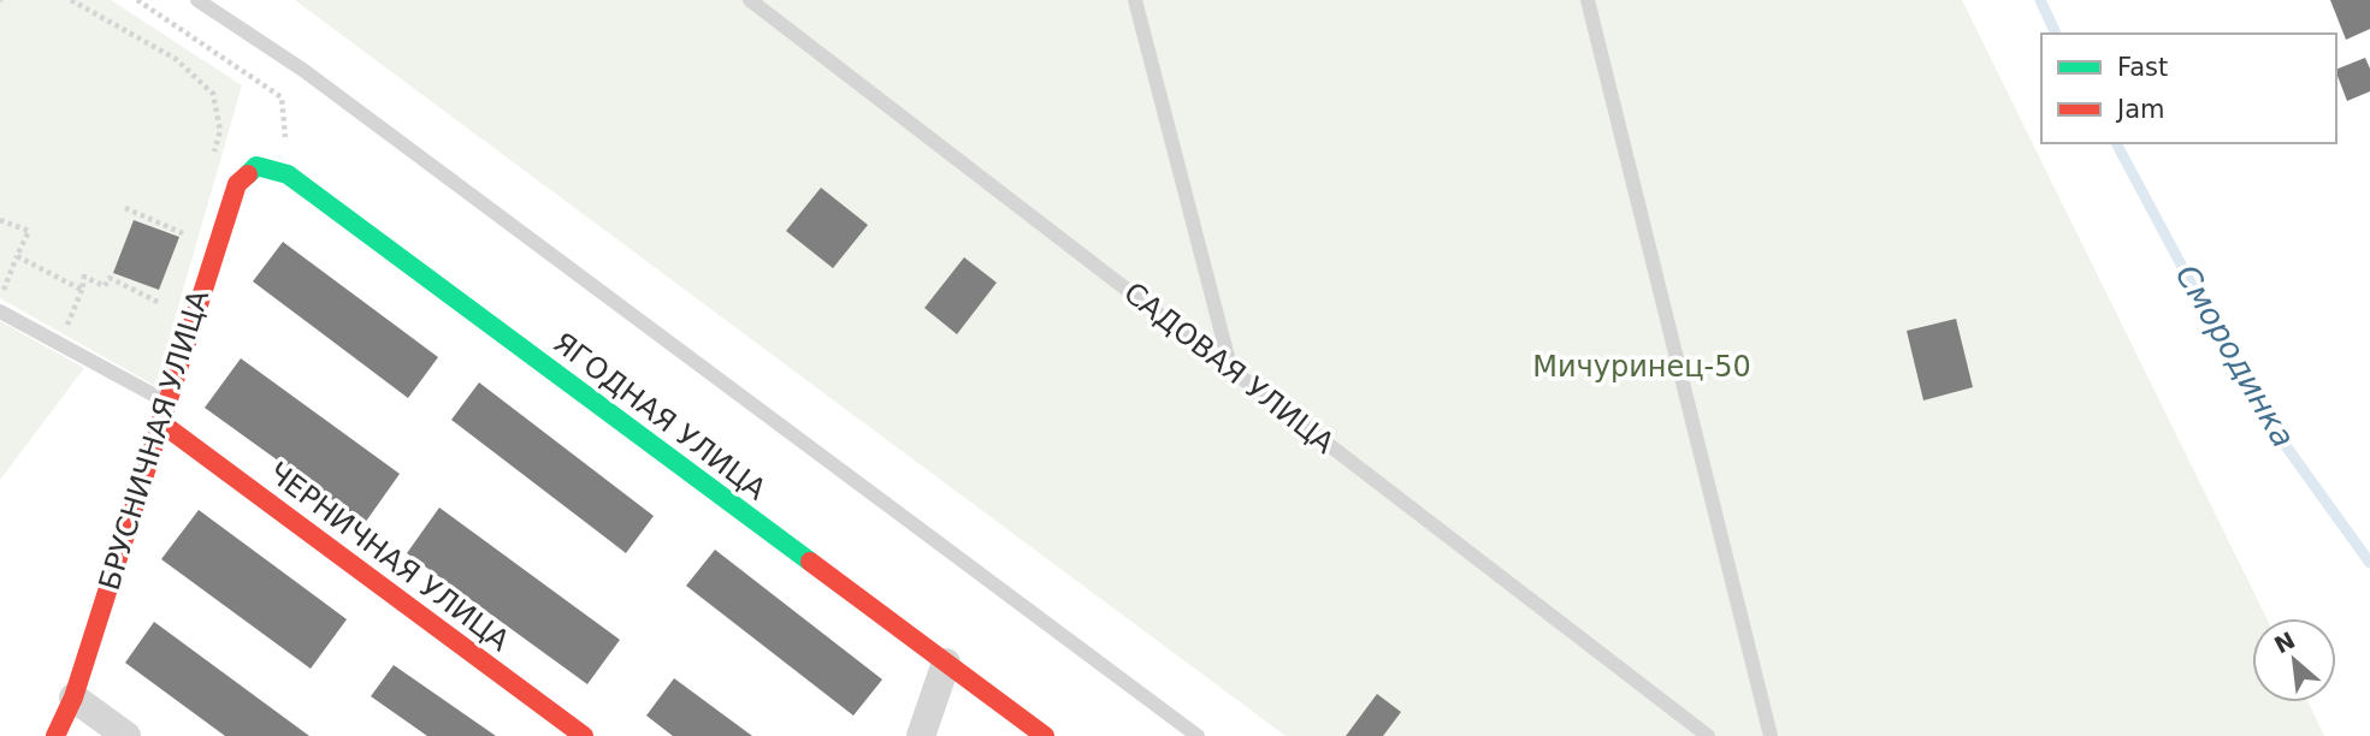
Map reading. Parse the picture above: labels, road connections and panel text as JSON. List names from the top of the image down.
{
  "streets": {
    "street": ["ЯГОДНАЯ УЛИЦА", "БРУСНИЧНАЯ УЛИЦА", "ЧЕРНИЧНАЯ УЛИЦА"],
    "lane": ["САДОВАЯ УЛИЦА"]
  },
  "crossings": [
    ["ЯГОДНАЯ УЛИЦА", "БРУСНИЧНАЯ УЛИЦА"],
    ["БРУСНИЧНАЯ УЛИЦА", "ЧЕРНИЧНАЯ УЛИЦА"]
  ],
  "water": ["Смородинка"],
  "parks": ["Мичуринец-50"],
  "legend": ["Fast", "Jam"],
  "north": "top left"
}
